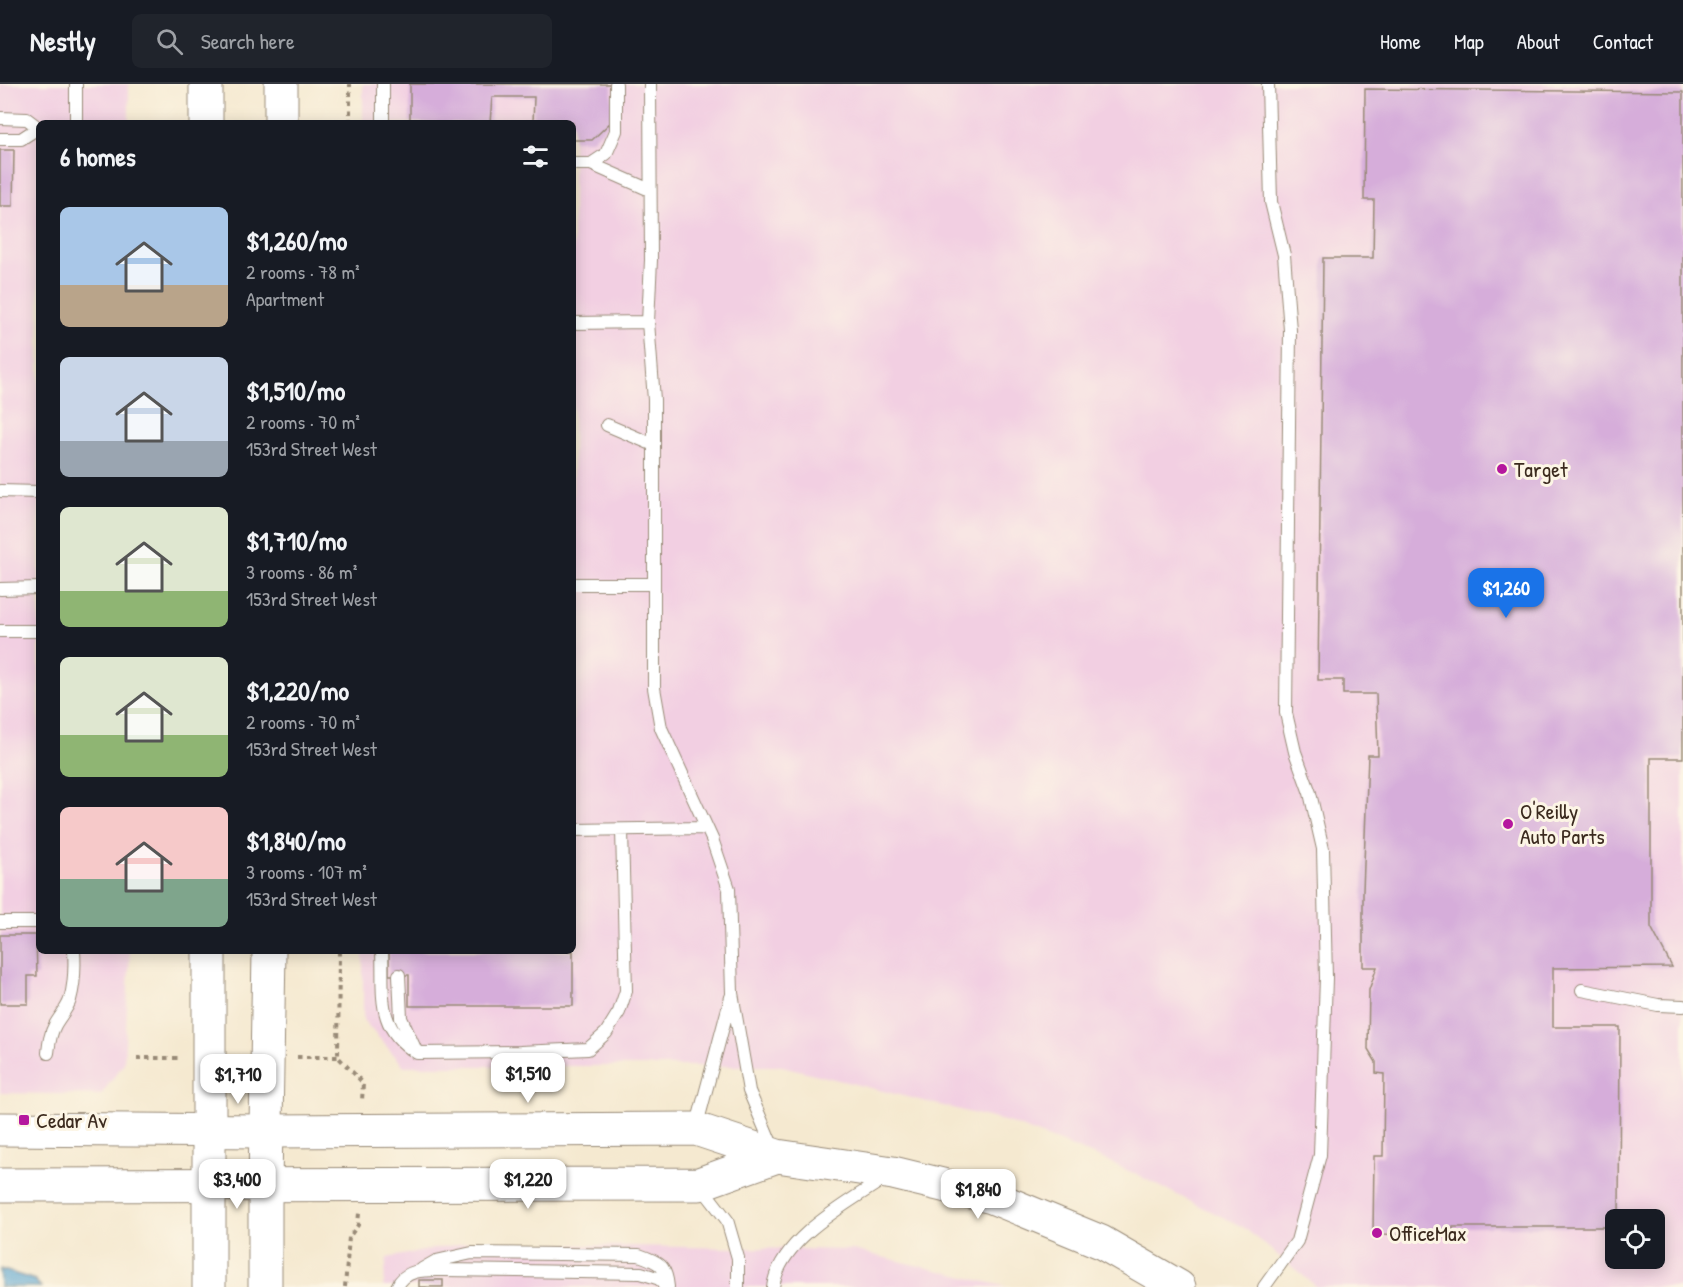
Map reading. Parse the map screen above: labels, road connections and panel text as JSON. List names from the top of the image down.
{
  "places": {
    "other": ["Target", "O'Reilly Auto Parts", "OfficeMax"],
    "transit": ["Cedar Av"]
  },
  "page": {
    "header": "Nestly",
    "search": "Search here",
    "nav": [
      "Home",
      "Map",
      "About",
      "Contact"
    ],
    "heading": "6 homes",
    "list": [
      {
        "name": "$1,260/mo",
        "note": "2 rooms · 78 m² · Apartment"
      },
      {
        "name": "$1,510/mo",
        "note": "2 rooms · 70 m² · 153rd Street West"
      },
      {
        "name": "$1,710/mo",
        "note": "3 rooms · 86 m² · 153rd Street West"
      },
      {
        "name": "$1,220/mo",
        "note": "2 rooms · 70 m² · 153rd Street West"
      },
      {
        "name": "$1,840/mo",
        "note": "3 rooms · 107 m² · 153rd Street West"
      }
    ],
    "price": [
      "$1,260",
      "$1,510",
      "$1,710",
      "$3,400",
      "$1,220",
      "$1,840"
    ]
  }
}
